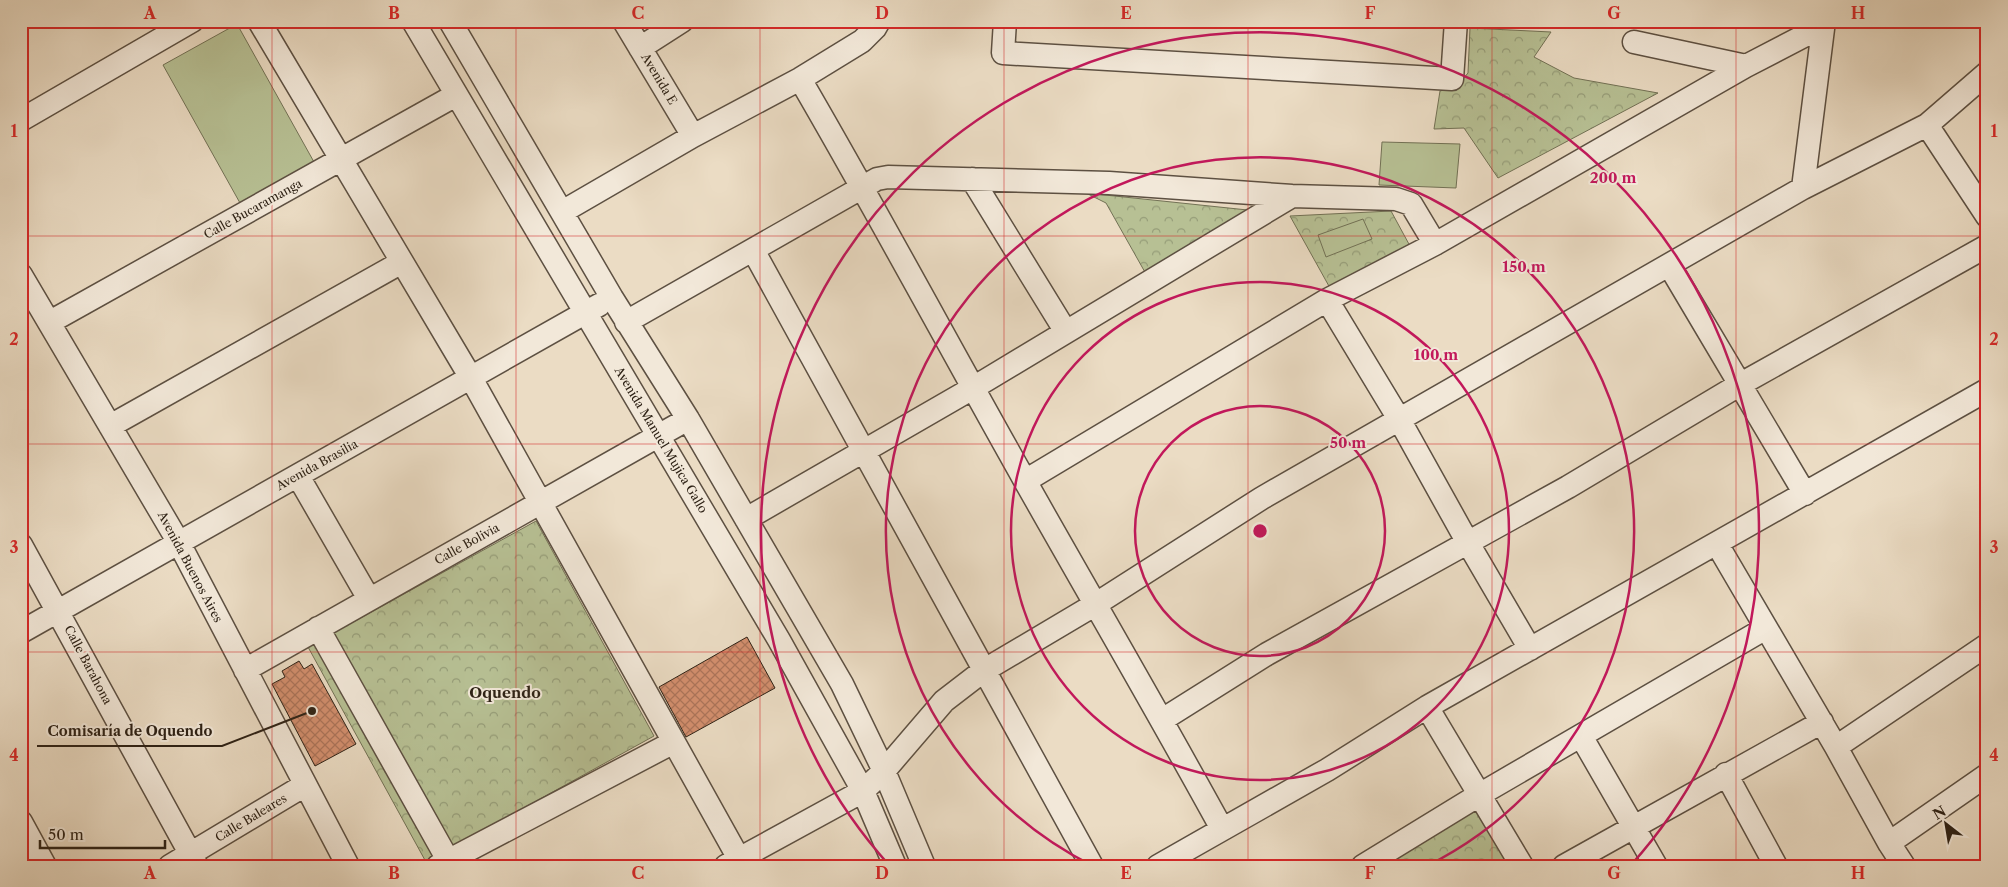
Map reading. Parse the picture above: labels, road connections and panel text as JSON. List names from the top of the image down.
{
  "streets": {
    "street": [
      "Avenida E",
      "Calle Bucaramanga",
      "Avenida Manuel Mujica Gallo",
      "Avenida Brasilia",
      "Calle Bolivia",
      "Avenida Buenos Aires",
      "Calle Barahona",
      "Calle Baleares"
    ]
  },
  "crossings": [
    ["Calle Bucaramanga", "Avenida Manuel Mujica Gallo"],
    ["Calle Bucaramanga", "Avenida Buenos Aires"],
    ["Avenida Manuel Mujica Gallo", "Avenida Brasilia"],
    ["Avenida Manuel Mujica Gallo", "Calle Bolivia"],
    ["Avenida Brasilia", "Avenida Buenos Aires"],
    ["Avenida Brasilia", "Calle Barahona"],
    ["Calle Bolivia", "Avenida Buenos Aires"],
    ["Avenida Buenos Aires", "Calle Baleares"],
    ["Calle Barahona", "Calle Baleares"]
  ],
  "districts": ["Oquendo"],
  "places": ["Comisaría de Oquendo"],
  "scale_bar": "50 m",
  "north": "top left",
  "grid": {
    "columns": [
      "A",
      "B",
      "C",
      "D",
      "E",
      "F",
      "G",
      "H"
    ],
    "rows": [
      "1",
      "2",
      "3",
      "4"
    ]
  },
  "rings": [
    "200 m",
    "150 m",
    "100 m",
    "50 m"
  ]
}
